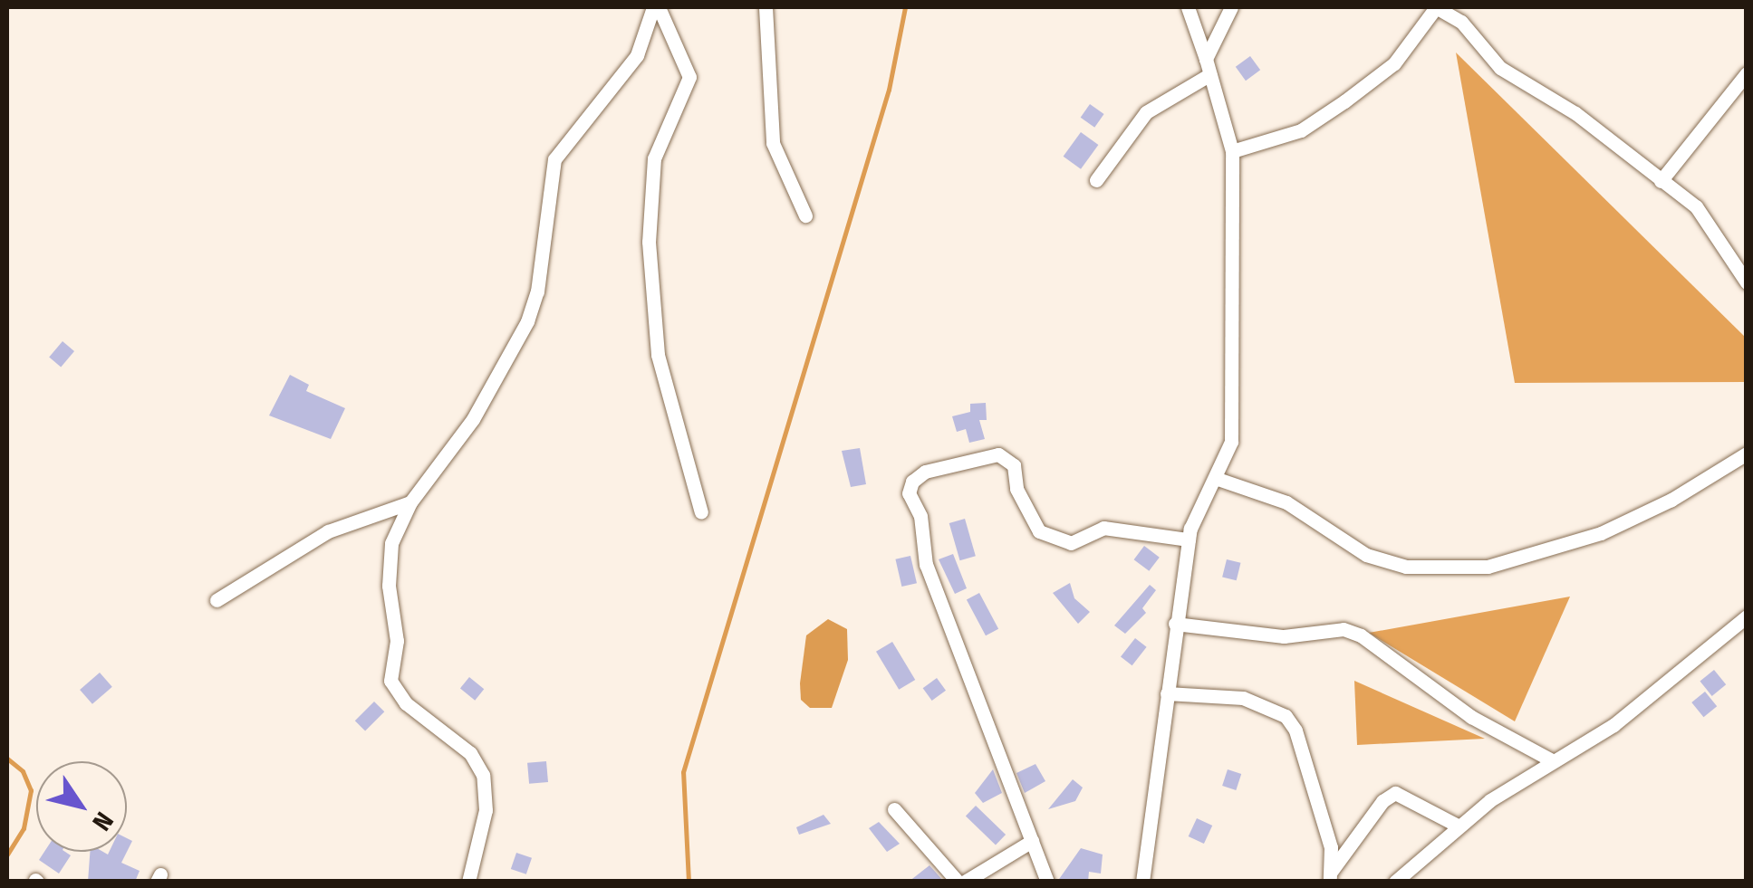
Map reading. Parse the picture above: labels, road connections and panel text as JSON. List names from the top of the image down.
{
  "north": "bottom right"
}
